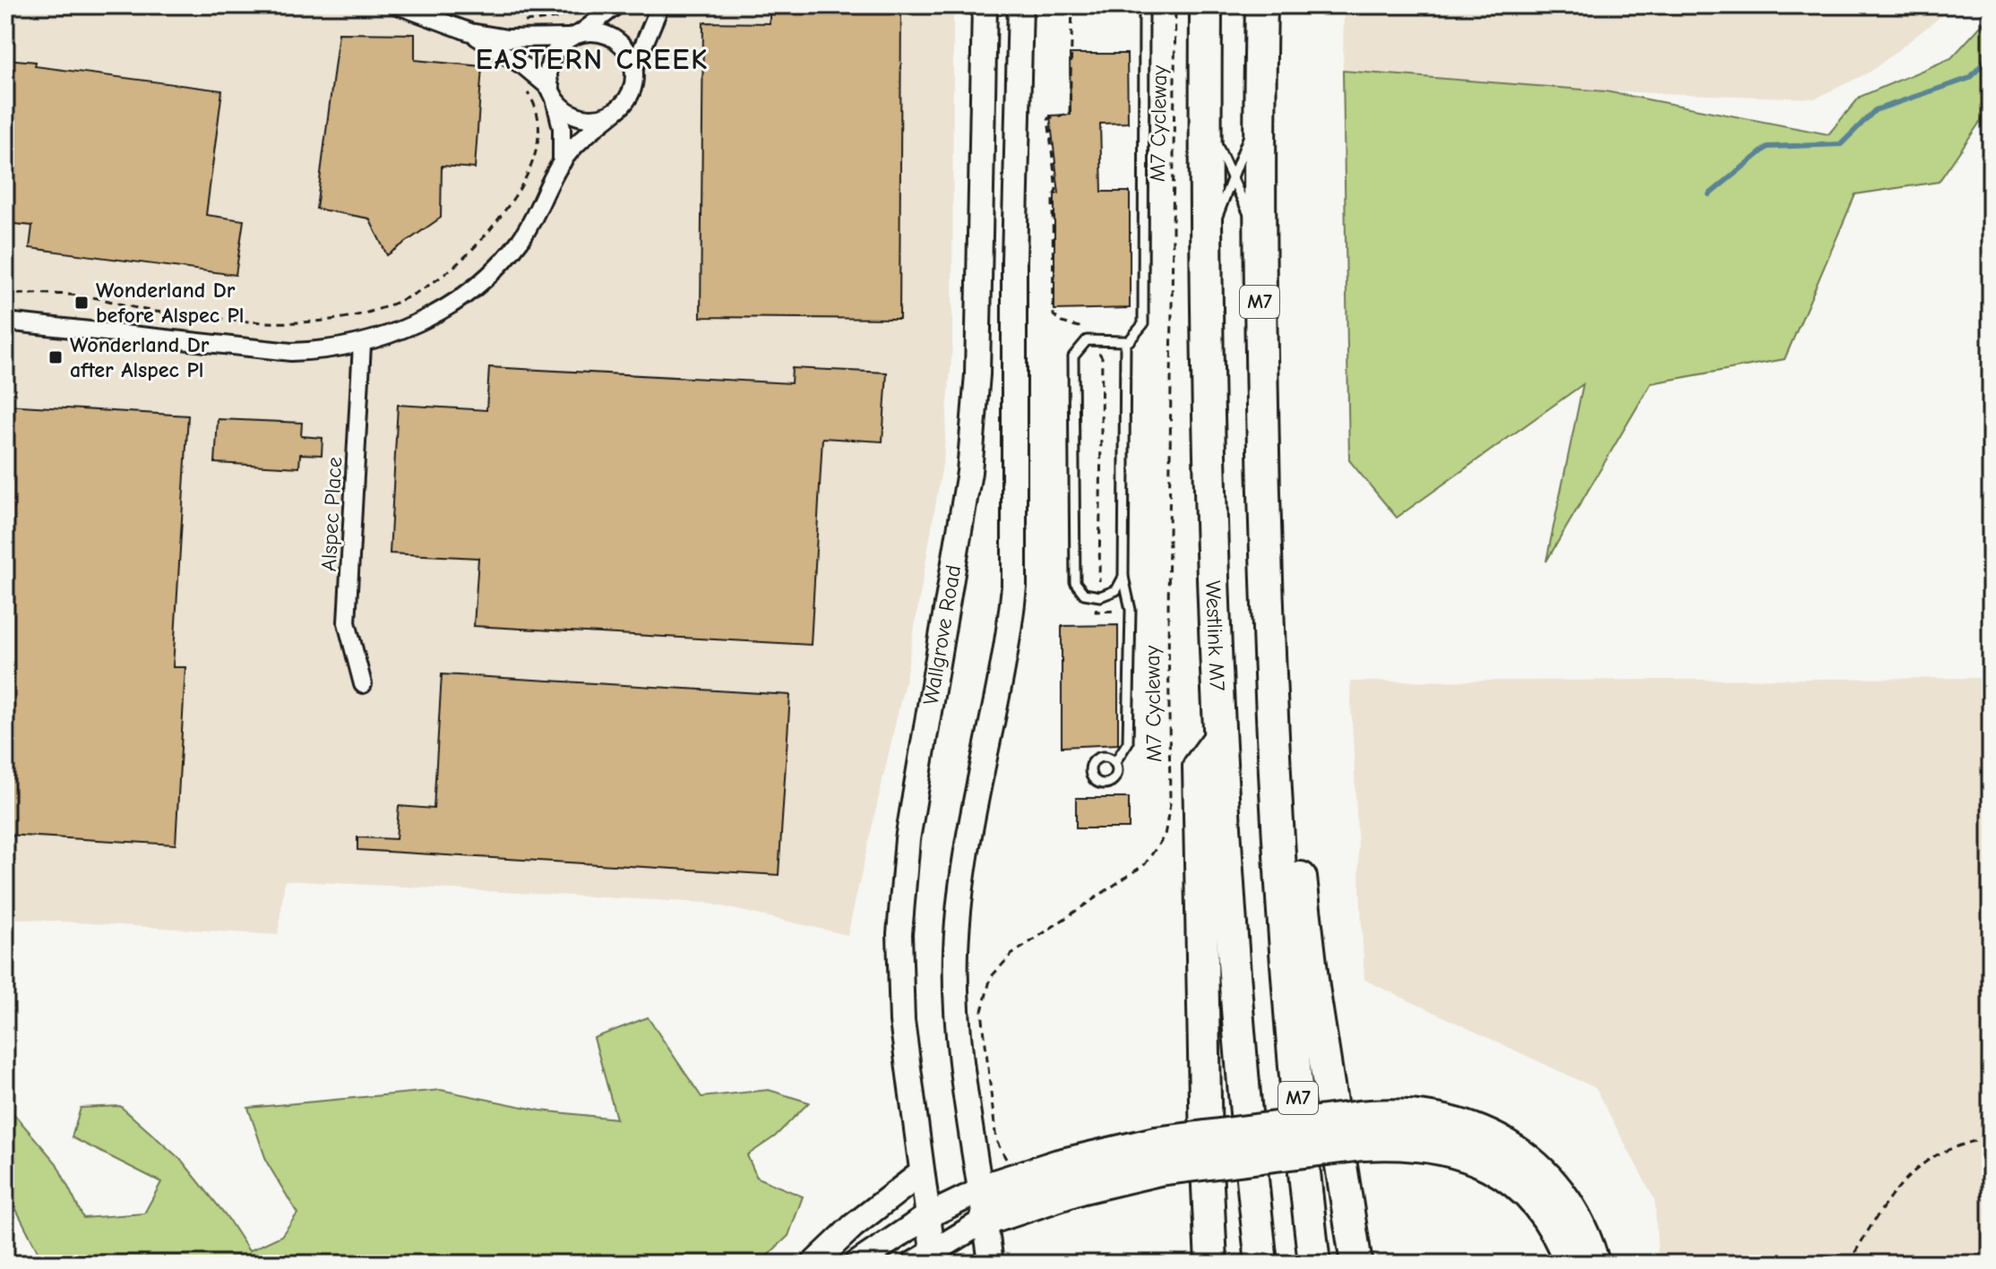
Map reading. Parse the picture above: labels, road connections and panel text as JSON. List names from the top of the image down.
{
  "streets": {
    "highway": ["M7", "Westlink M7"],
    "main road": ["Wallgrove Road"],
    "street": ["Alspec Place"],
    "path": ["M7 Cycleway"]
  },
  "crossings": [
    ["M7", "Westlink M7"]
  ],
  "districts": ["EASTERN CREEK"],
  "places": {
    "transit": ["Wonderland Dr before Alspec Pl", "Wonderland Dr after Alspec Pl"]
  }
}
